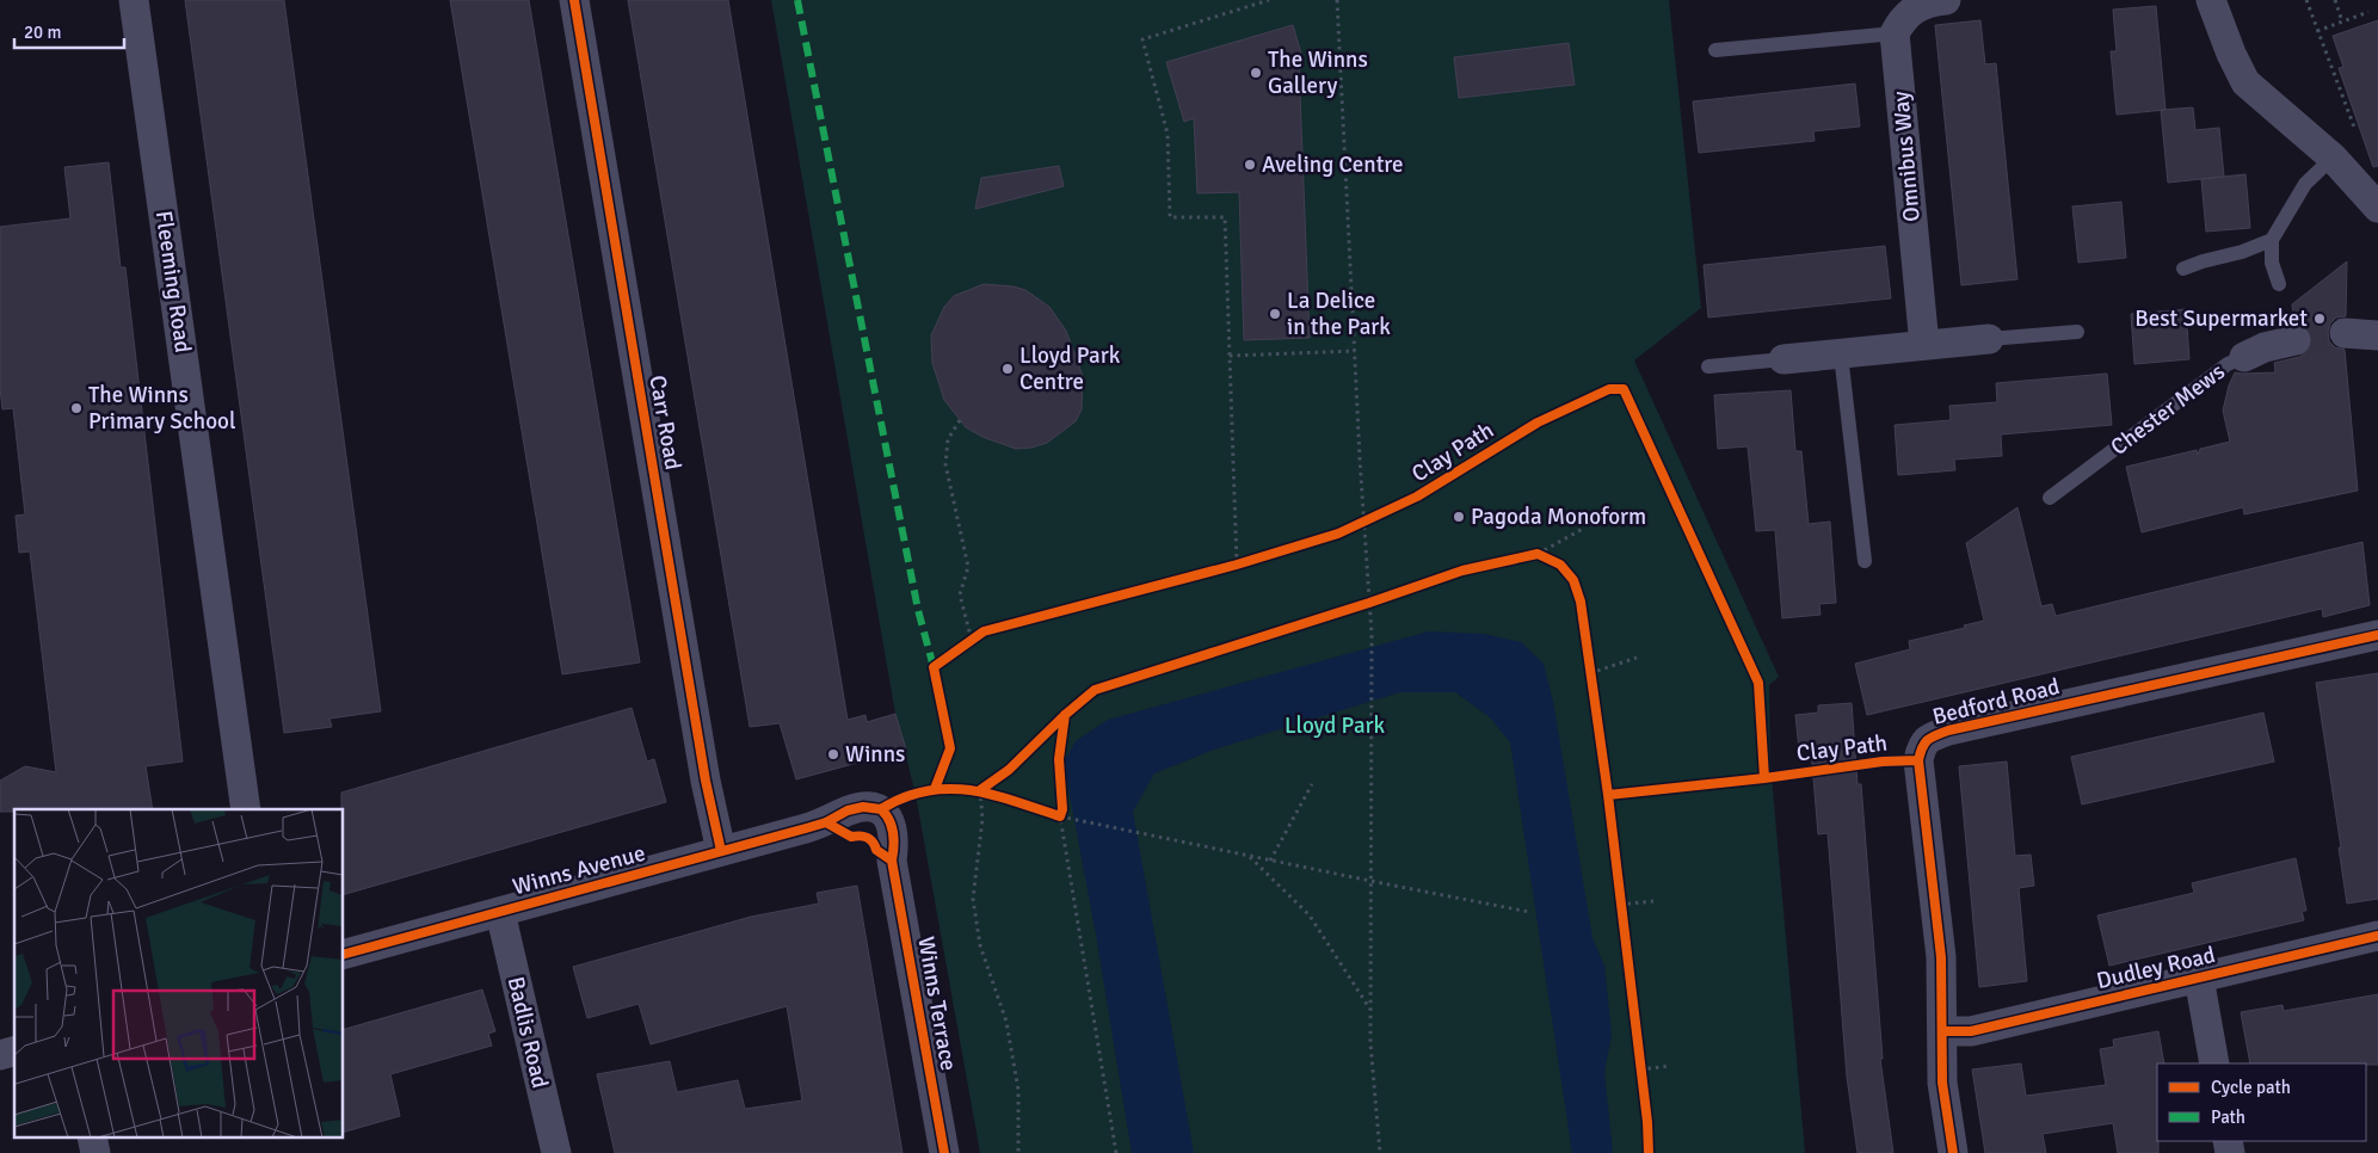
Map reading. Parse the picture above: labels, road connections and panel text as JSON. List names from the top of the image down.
{
  "streets": {
    "street": [
      "Omnibus Way",
      "Fleeming Road",
      "Chester Mews",
      "Carr Road",
      "Bedford Road",
      "Winns Avenue",
      "Dudley Road",
      "Winns Terrace",
      "Badlis Road"
    ],
    "cycle path": ["Clay Path"]
  },
  "crossings": [
    ["Carr Road", "Winns Avenue"],
    ["Bedford Road", "Dudley Road"],
    ["Winns Avenue", "Winns Terrace"],
    ["Winns Avenue", "Badlis Road"]
  ],
  "parks": ["Lloyd Park"],
  "places": [
    "The Winns Gallery",
    "Aveling Centre",
    "La Delice in the Park",
    "Best Supermarket",
    "Lloyd Park Centre",
    "The Winns Primary School",
    "Pagoda Monoform",
    "Winns"
  ],
  "legend": ["Cycle path", "Path"],
  "scale_bar": "20 m"
}
